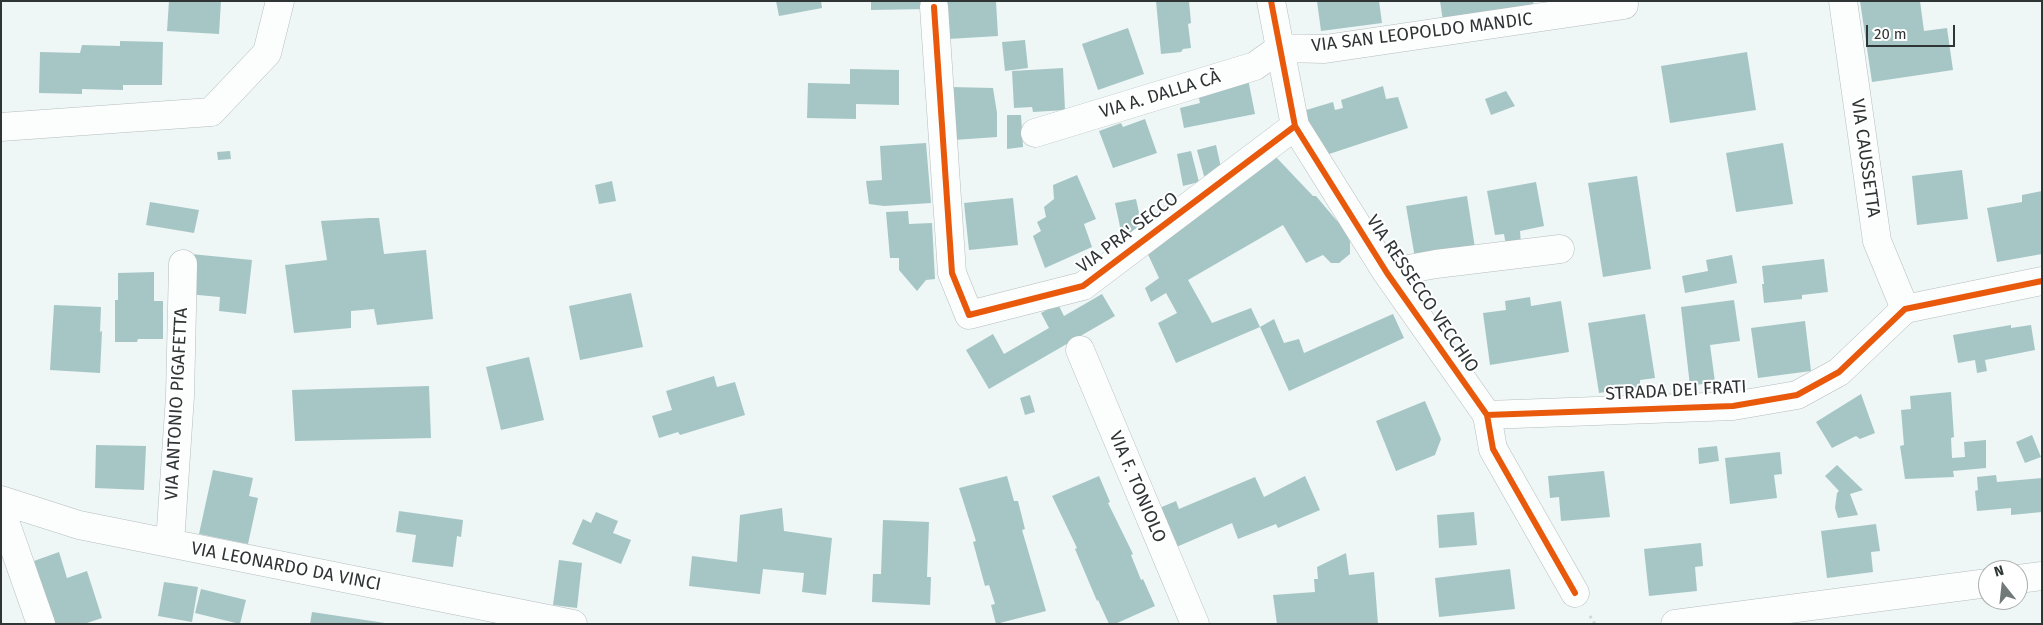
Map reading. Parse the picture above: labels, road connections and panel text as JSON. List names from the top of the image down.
{
  "streets": {
    "street": [
      "VIA SAN LEOPOLDO MANDIC",
      "VIA A. DALLA CÀ",
      "VIA CAUSSETTA",
      "VIA PRA' SECCO",
      "VIA RESSECCO VECCHIO",
      "STRADA DEI FRATI",
      "VIA ANTONIO PIGAFETTA",
      "VIA F. TONIOLO",
      "VIA LEONARDO DA VINCI"
    ]
  },
  "crossings": [
    ["VIA SAN LEOPOLDO MANDIC", "VIA A. DALLA CÀ"],
    ["VIA SAN LEOPOLDO MANDIC", "VIA RESSECCO VECCHIO"],
    ["VIA A. DALLA CÀ", "VIA RESSECCO VECCHIO"],
    ["VIA CAUSSETTA", "STRADA DEI FRATI"],
    ["VIA PRA' SECCO", "VIA RESSECCO VECCHIO"],
    ["VIA RESSECCO VECCHIO", "STRADA DEI FRATI"],
    ["VIA ANTONIO PIGAFETTA", "VIA LEONARDO DA VINCI"]
  ],
  "scale_bar": "20 m",
  "north": "top"
}
